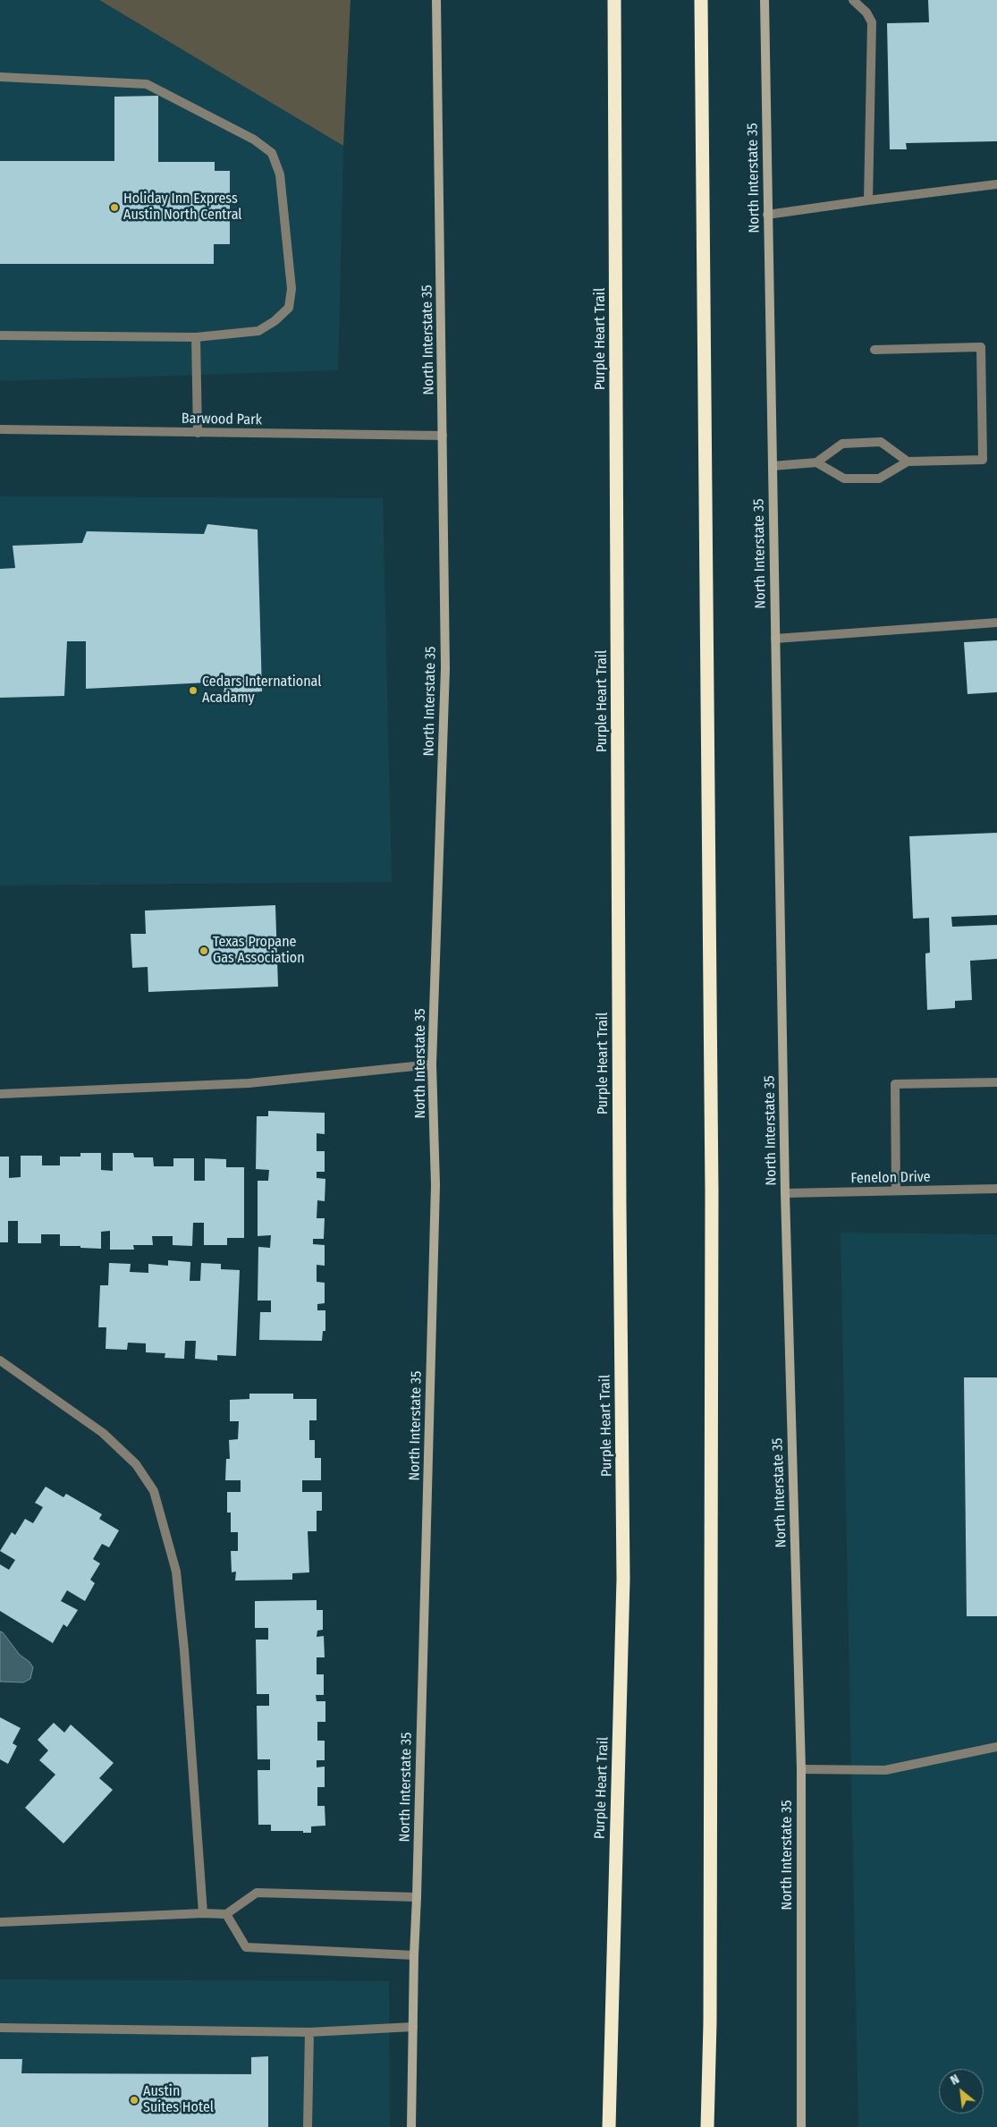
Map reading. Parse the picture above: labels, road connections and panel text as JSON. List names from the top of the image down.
{
  "streets": {
    "highway": ["Purple Heart Trail"],
    "main road": ["North Interstate 35"],
    "street": ["Barwood Park", "Fenelon Drive"]
  },
  "crossings": [
    ["North Interstate 35", "Barwood Park"],
    ["North Interstate 35", "Fenelon Drive"]
  ],
  "places": [
    "Holiday Inn Express Austin North Central",
    "Cedars International Acadamy",
    "Texas Propane Gas Association",
    "Austin Suites Hotel"
  ],
  "north": "top left"
}
